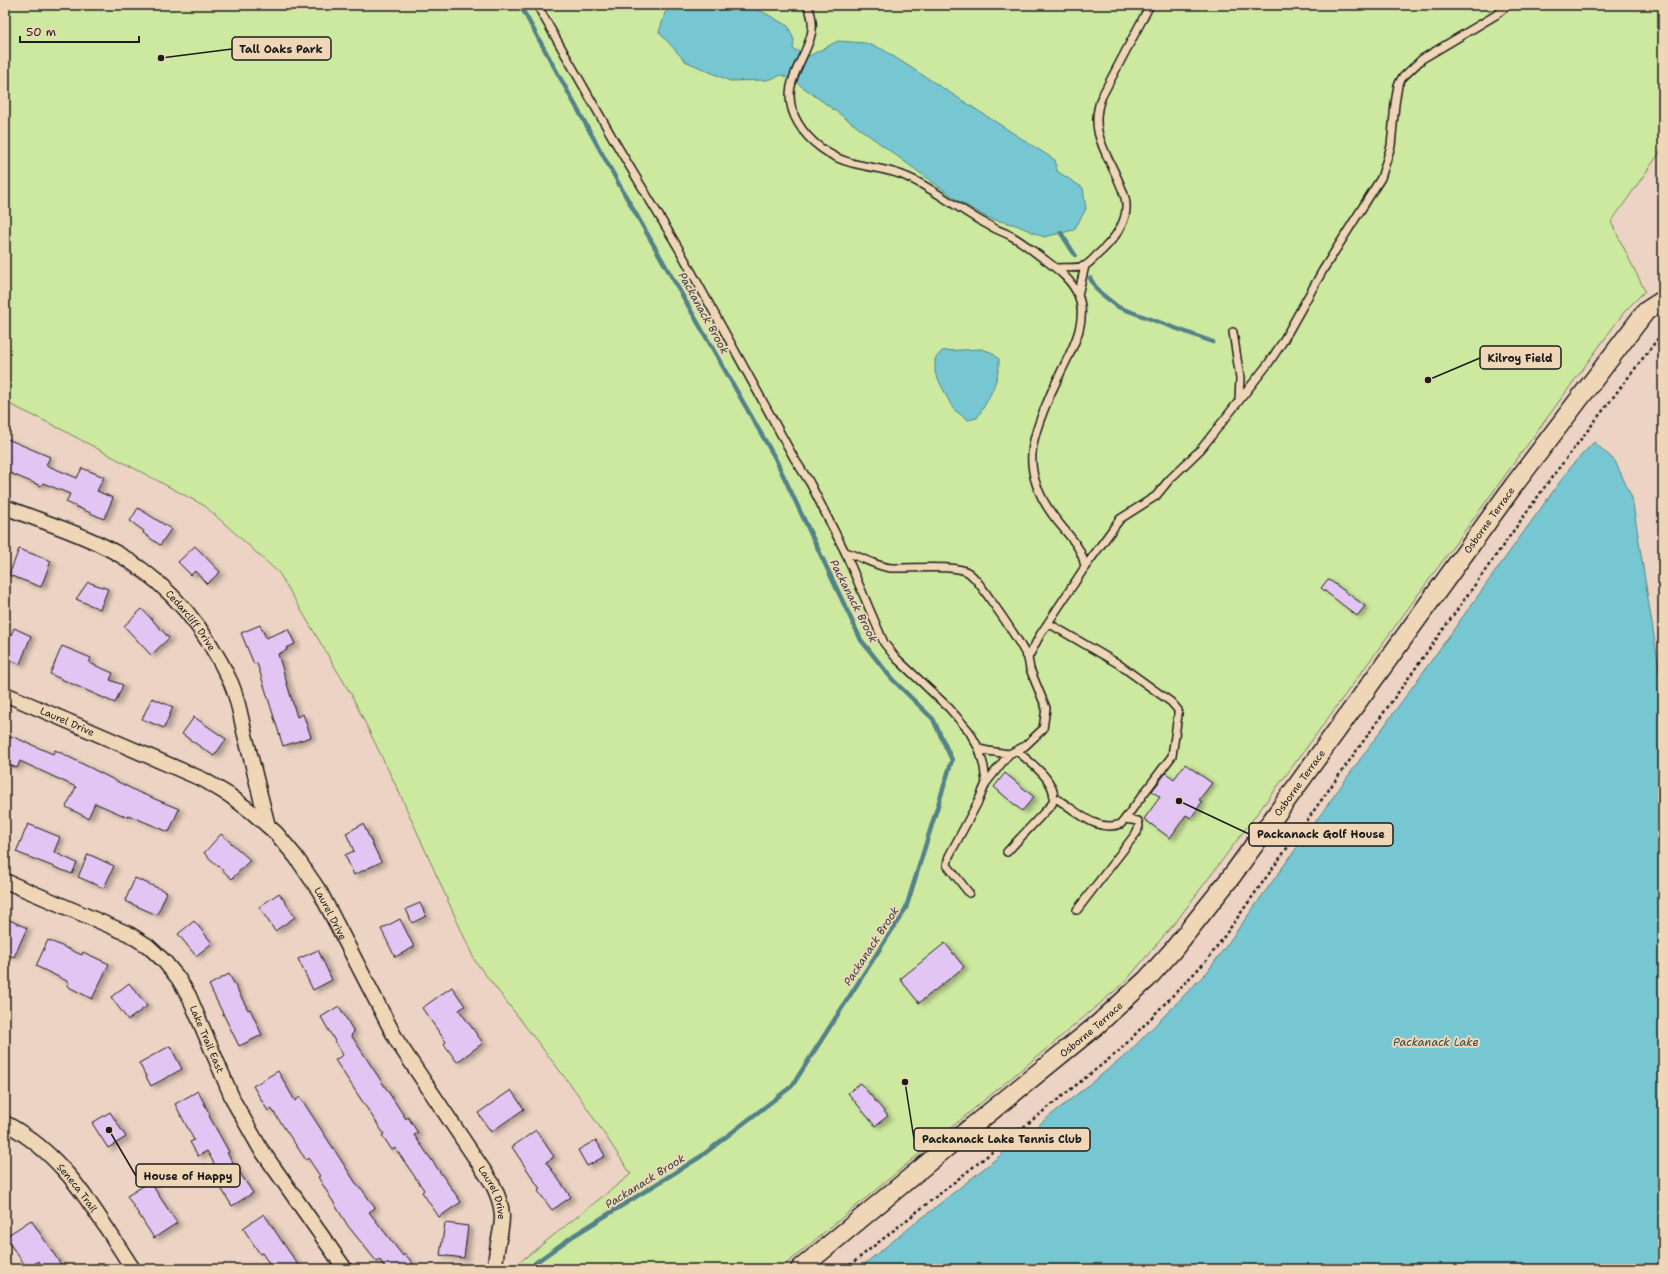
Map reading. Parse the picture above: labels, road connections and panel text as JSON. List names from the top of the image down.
{
  "streets": {
    "street": [
      "Osborne Terrace",
      "Cedarcliff Drive",
      "Laurel Drive",
      "Lake Trail East",
      "Seneca Trail"
    ]
  },
  "crossings": [
    ["Cedarcliff Drive", "Laurel Drive"]
  ],
  "water": ["Packanack Brook", "Packanack Lake"],
  "places": [
    "Tall Oaks Park",
    "Kilroy Field",
    "Packanack Golf House",
    "Packanack Lake Tennis Club",
    "House of Happy"
  ],
  "scale_bar": "50 m"
}
